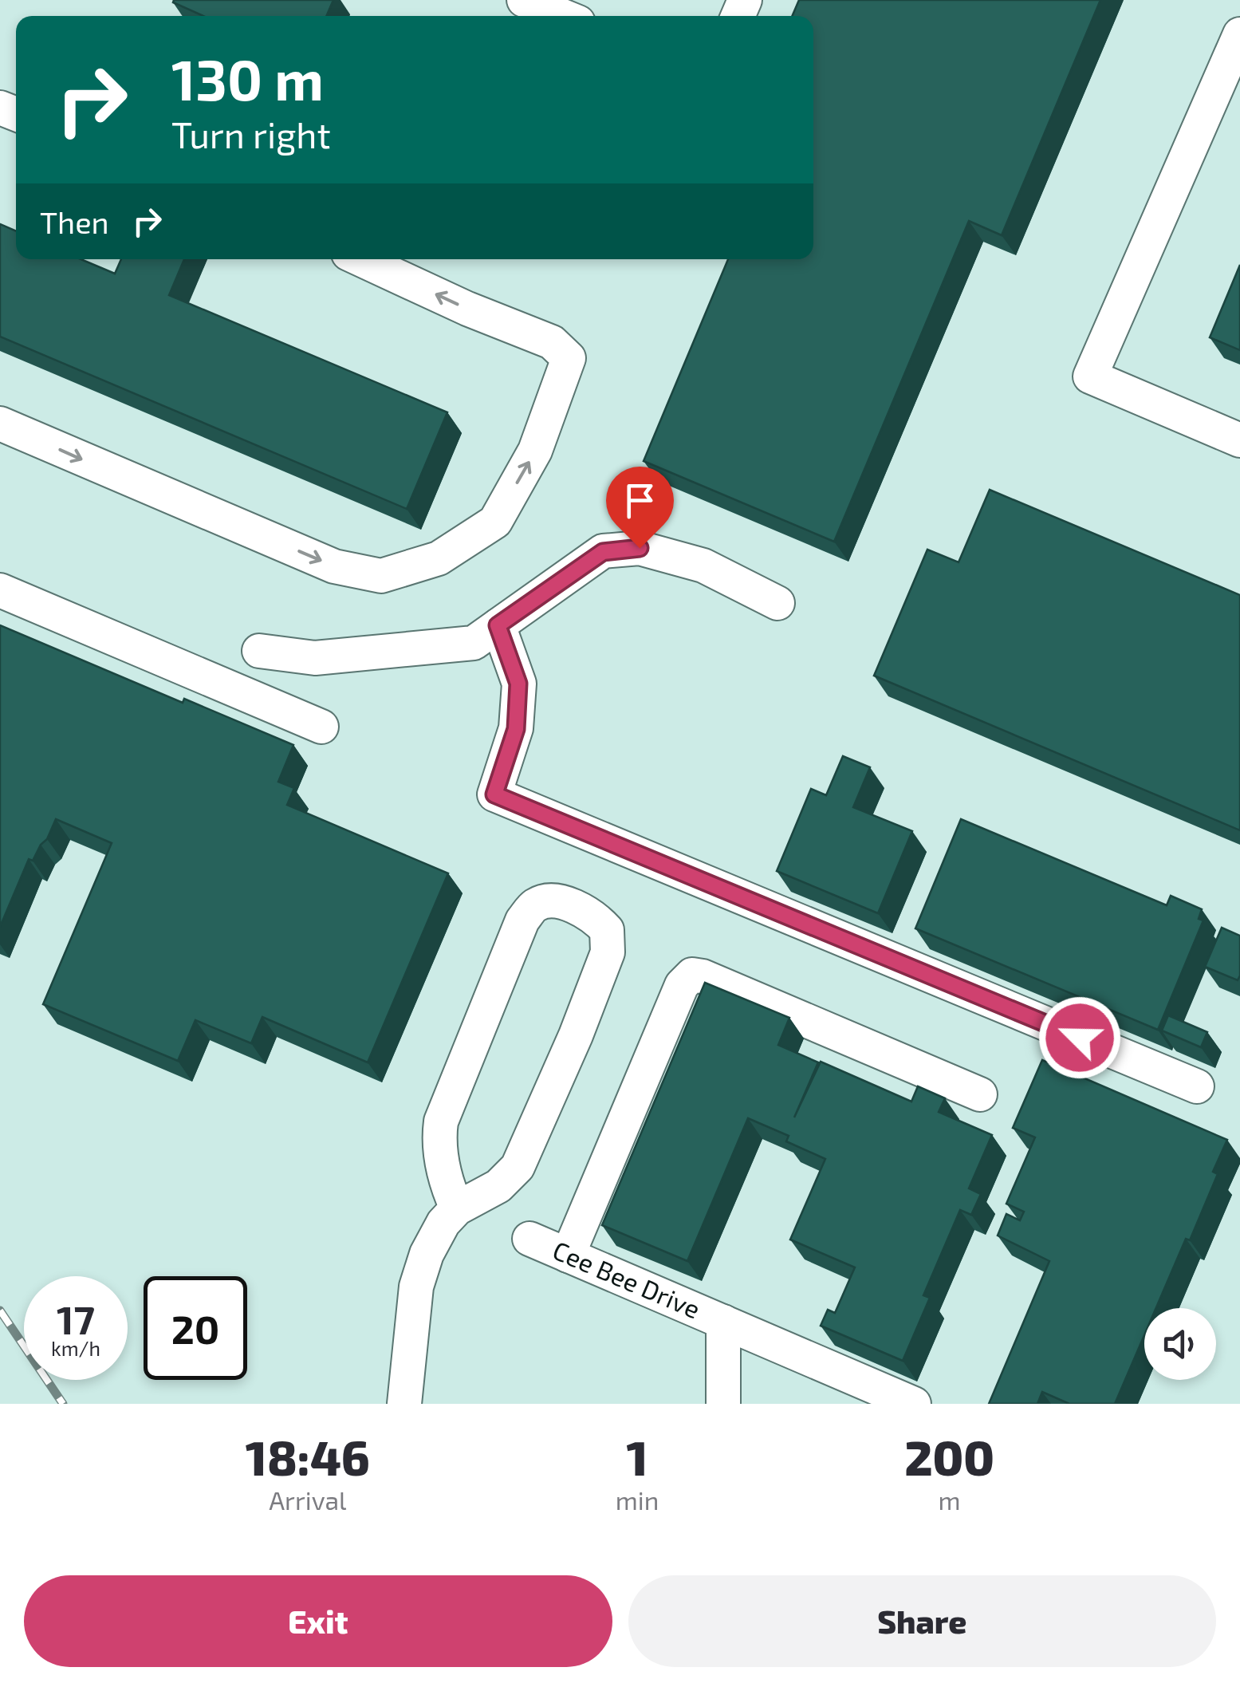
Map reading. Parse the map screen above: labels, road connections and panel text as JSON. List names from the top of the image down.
{
  "streets": {
    "street": ["Cee Bee Drive"]
  },
  "page": {
    "turn": ["130 m", "Turn right"],
    "then": "Then",
    "speed": "17 km/h",
    "limit": "20",
    "eta": [
      "18:46",
      "Arrival",
      "1",
      "min",
      "200",
      "m"
    ],
    "buttons": ["Exit", "Share"]
  }
}
